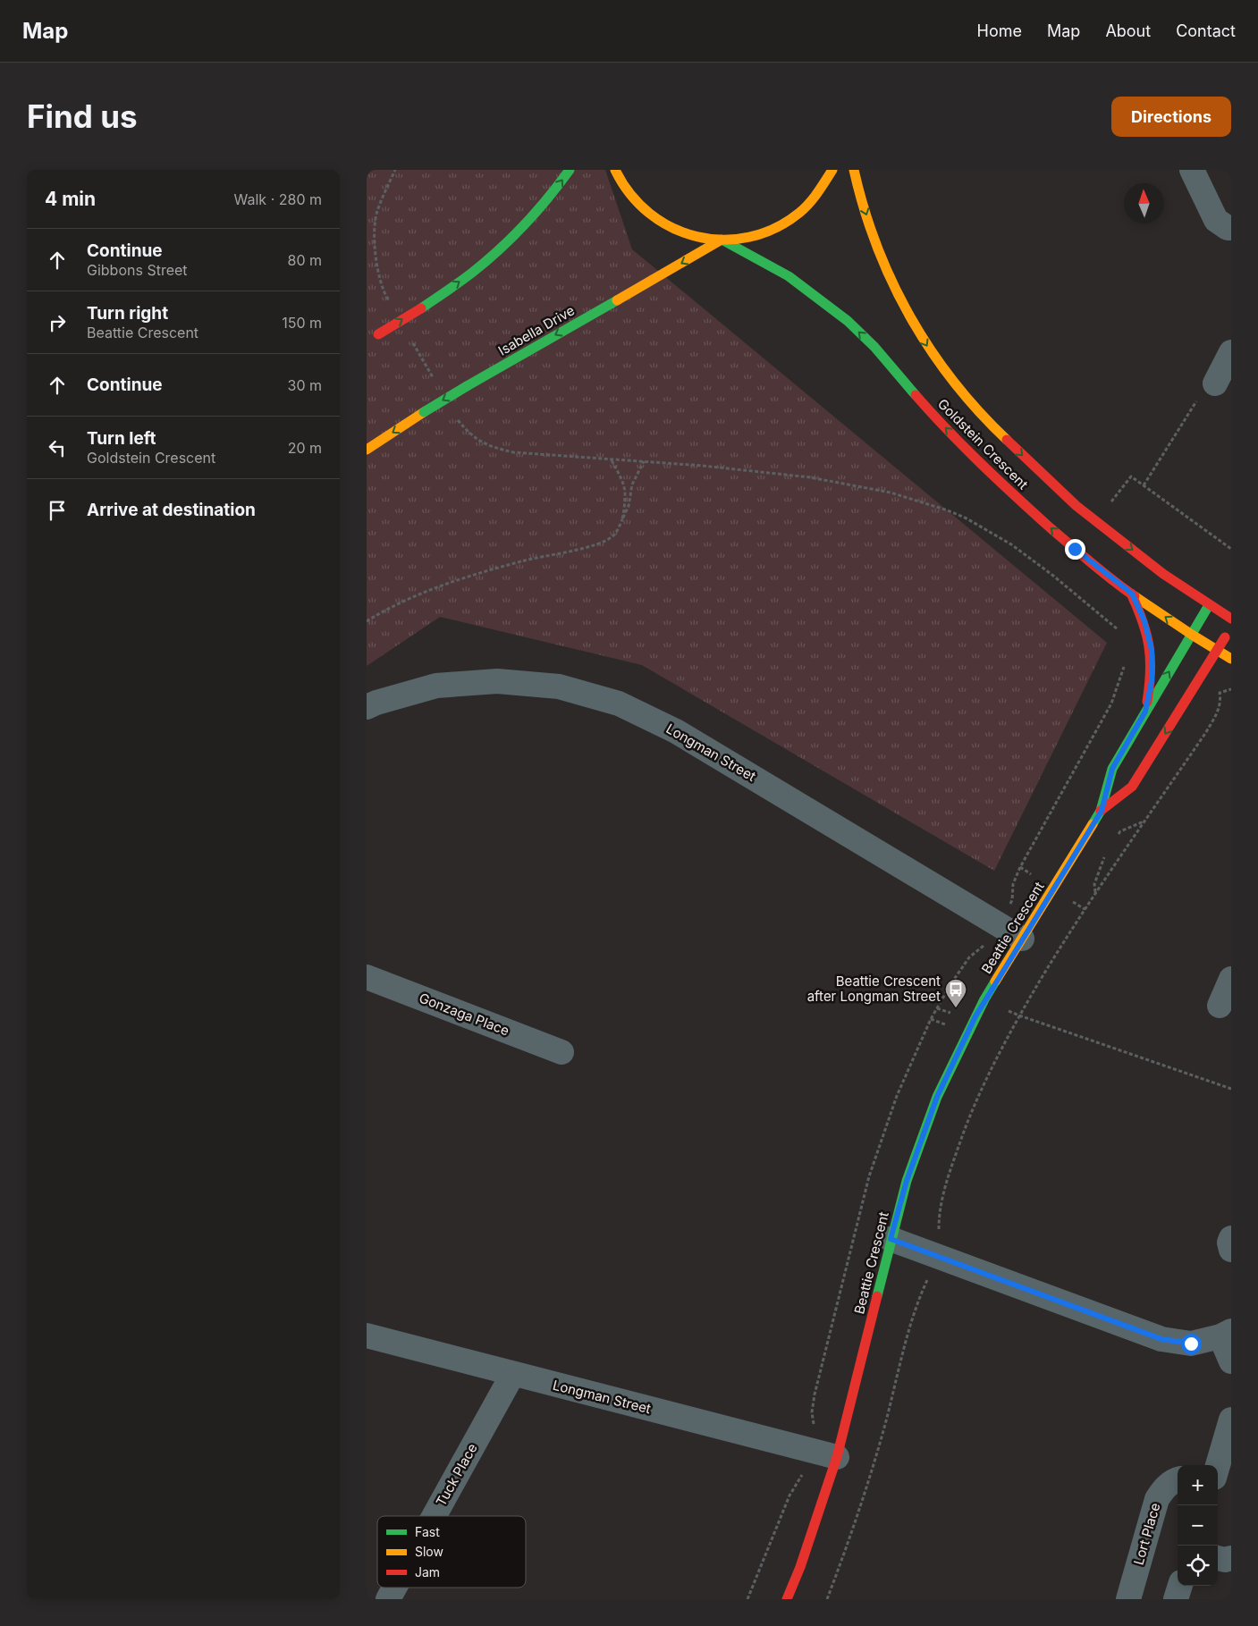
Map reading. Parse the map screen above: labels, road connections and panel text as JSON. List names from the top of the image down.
{
  "streets": {
    "street": [
      "Isabella Drive",
      "Goldstein Crescent",
      "Longman Street",
      "Beattie Crescent",
      "Gonzaga Place",
      "Tuck Place",
      "Lort Place"
    ]
  },
  "crossings": [
    ["Isabella Drive", "Goldstein Crescent"],
    ["Goldstein Crescent", "Beattie Crescent"],
    ["Longman Street", "Beattie Crescent"],
    ["Longman Street", "Tuck Place"]
  ],
  "one_way": ["Isabella Drive"],
  "places": {
    "bus stop": ["Beattie Crescent after Longman Street"]
  },
  "legend": ["Fast", "Slow", "Jam"],
  "north": "top",
  "page": {
    "header": "Map",
    "nav": [
      "Home",
      "Map",
      "About",
      "Contact"
    ],
    "buttons": "Directions",
    "title": "Find us",
    "heading": ["4 min", "Walk · 280 m"],
    "list": [
      ["Continue", "Gibbons Street", "80 m"],
      ["Turn right", "Beattie Crescent", "150 m"],
      ["Continue", "30 m"],
      ["Turn left", "Goldstein Crescent", "20 m"],
      "Arrive at destination"
    ],
    "map_buttons": ["+", "−"]
  }
}
